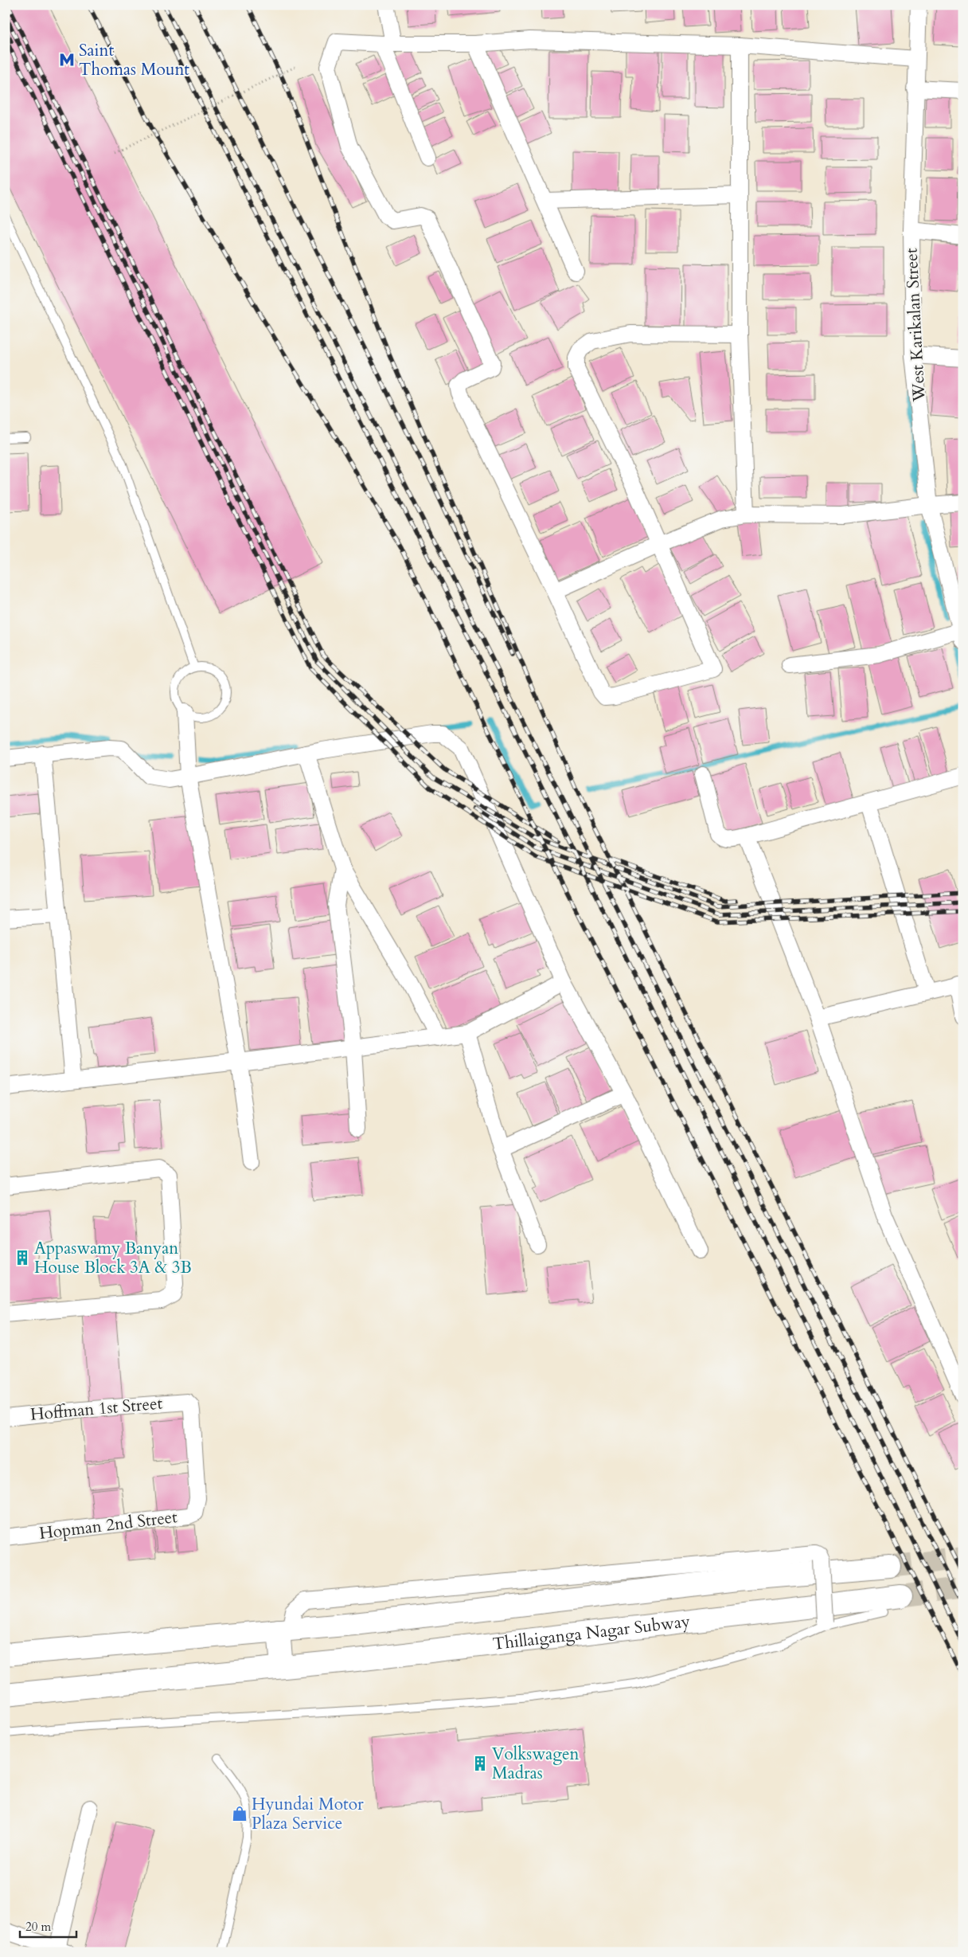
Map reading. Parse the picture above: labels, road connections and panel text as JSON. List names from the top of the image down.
{
  "streets": {
    "main road": ["Thillaiganga Nagar Subway"],
    "street": ["West Karikalan Street", "Hoffman 1st Street", "Hopman 2nd Street"]
  },
  "crossings": [
    ["Hoffman 1st Street", "Hopman 2nd Street"]
  ],
  "places": {
    "metro station": ["Saint Thomas Mount"],
    "building": ["Appaswamy Banyan House Block 3A & 3B", "Volkswagen Madras"],
    "shop": ["Hyundai Motor Plaza Service"]
  },
  "scale_bar": "20 m"
}
